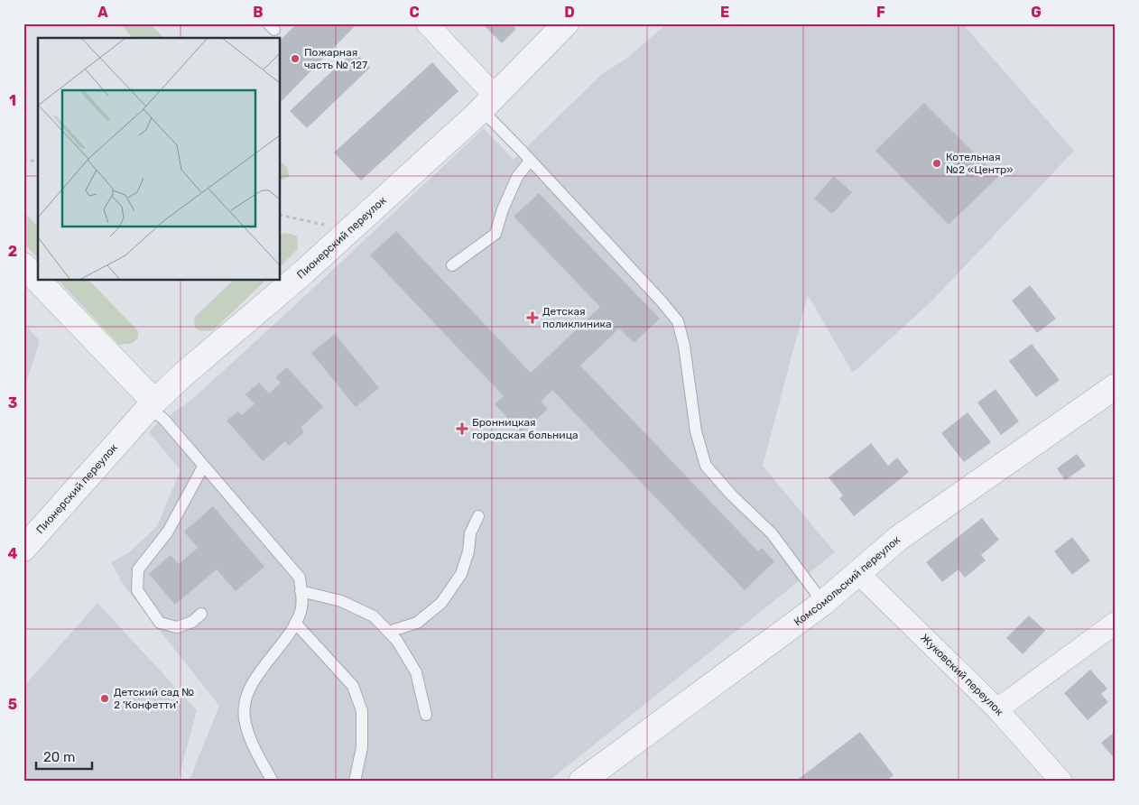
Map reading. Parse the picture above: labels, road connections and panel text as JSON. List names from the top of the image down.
{
  "streets": {
    "street": ["Пионерский переулок", "Комсомольский переулок", "Жуковский переулок"]
  },
  "crossings": [
    ["Комсомольский переулок", "Жуковский переулок"]
  ],
  "places": {
    "other": ["Пожарная часть № 127", "Котельная №2 «Центр»", "Детский сад № 2 'Конфетти'"],
    "health": ["Детская поликлиника", "Бронницкая городская больница"]
  },
  "scale_bar": "20 m",
  "grid": {
    "columns": [
      "A",
      "B",
      "C",
      "D",
      "E",
      "F",
      "G"
    ],
    "rows": [
      "1",
      "2",
      "3",
      "4",
      "5"
    ]
  }
}
